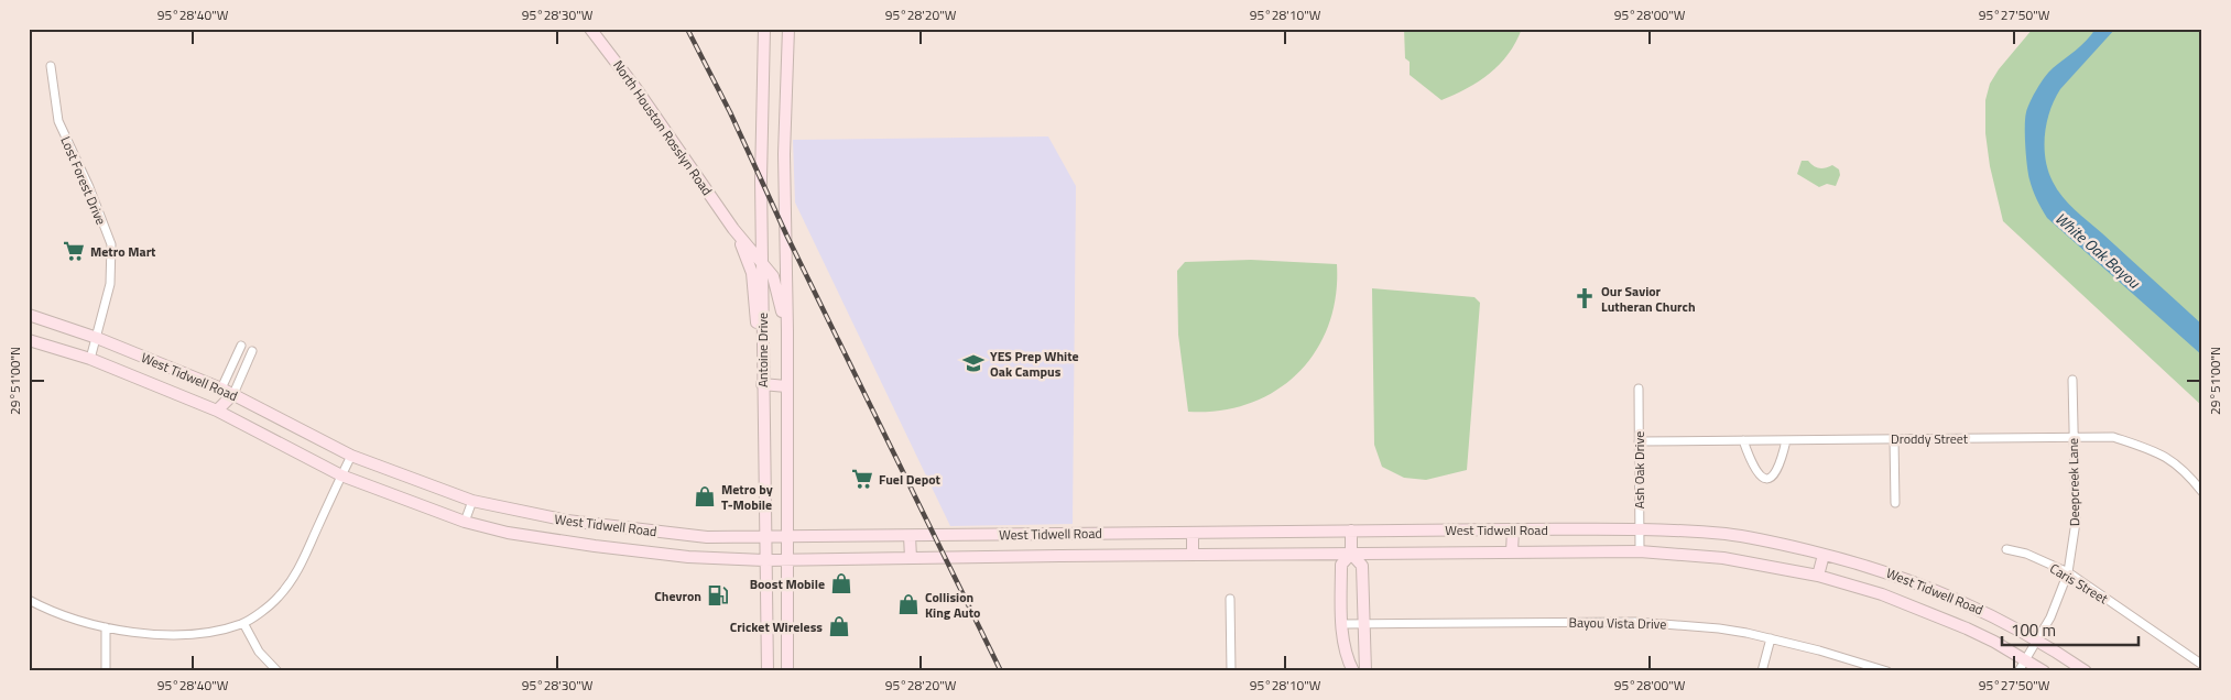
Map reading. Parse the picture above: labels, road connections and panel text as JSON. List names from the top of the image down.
{
  "streets": {
    "main road": ["North Houston Rosslyn Road", "Antoine Drive", "West Tidwell Road"],
    "street": [
      "Lost Forest Drive",
      "Droddy Street",
      "Ash Oak Drive",
      "Deepcreek Lane",
      "Caris Street",
      "Bayou Vista Drive"
    ]
  },
  "crossings": [
    ["North Houston Rosslyn Road", "Antoine Drive"],
    ["Lost Forest Drive", "West Tidwell Road"],
    ["Antoine Drive", "West Tidwell Road"],
    ["West Tidwell Road", "Ash Oak Drive"],
    ["West Tidwell Road", "Deepcreek Lane"],
    ["Droddy Street", "Ash Oak Drive"],
    ["Droddy Street", "Deepcreek Lane"],
    ["Deepcreek Lane", "Caris Street"]
  ],
  "water": ["White Oak Bayou"],
  "places": {
    "supermarket": ["Metro Mart", "Fuel Depot"],
    "church": ["Our Savior Lutheran Church"],
    "school or university": ["YES Prep White Oak Campus"],
    "shop": [
      "Metro by T-Mobile",
      "Boost Mobile",
      "Collision King Auto",
      "Cricket Wireless"
    ],
    "fuel station": ["Chevron"]
  },
  "scale_bar": "100 m",
  "coordinates": [
    "95°28'40\"W",
    "95°28'30\"W",
    "95°28'20\"W",
    "95°28'10\"W",
    "95°28'00\"W",
    "95°27'50\"W",
    "29°51'00\"N"
  ]
}
